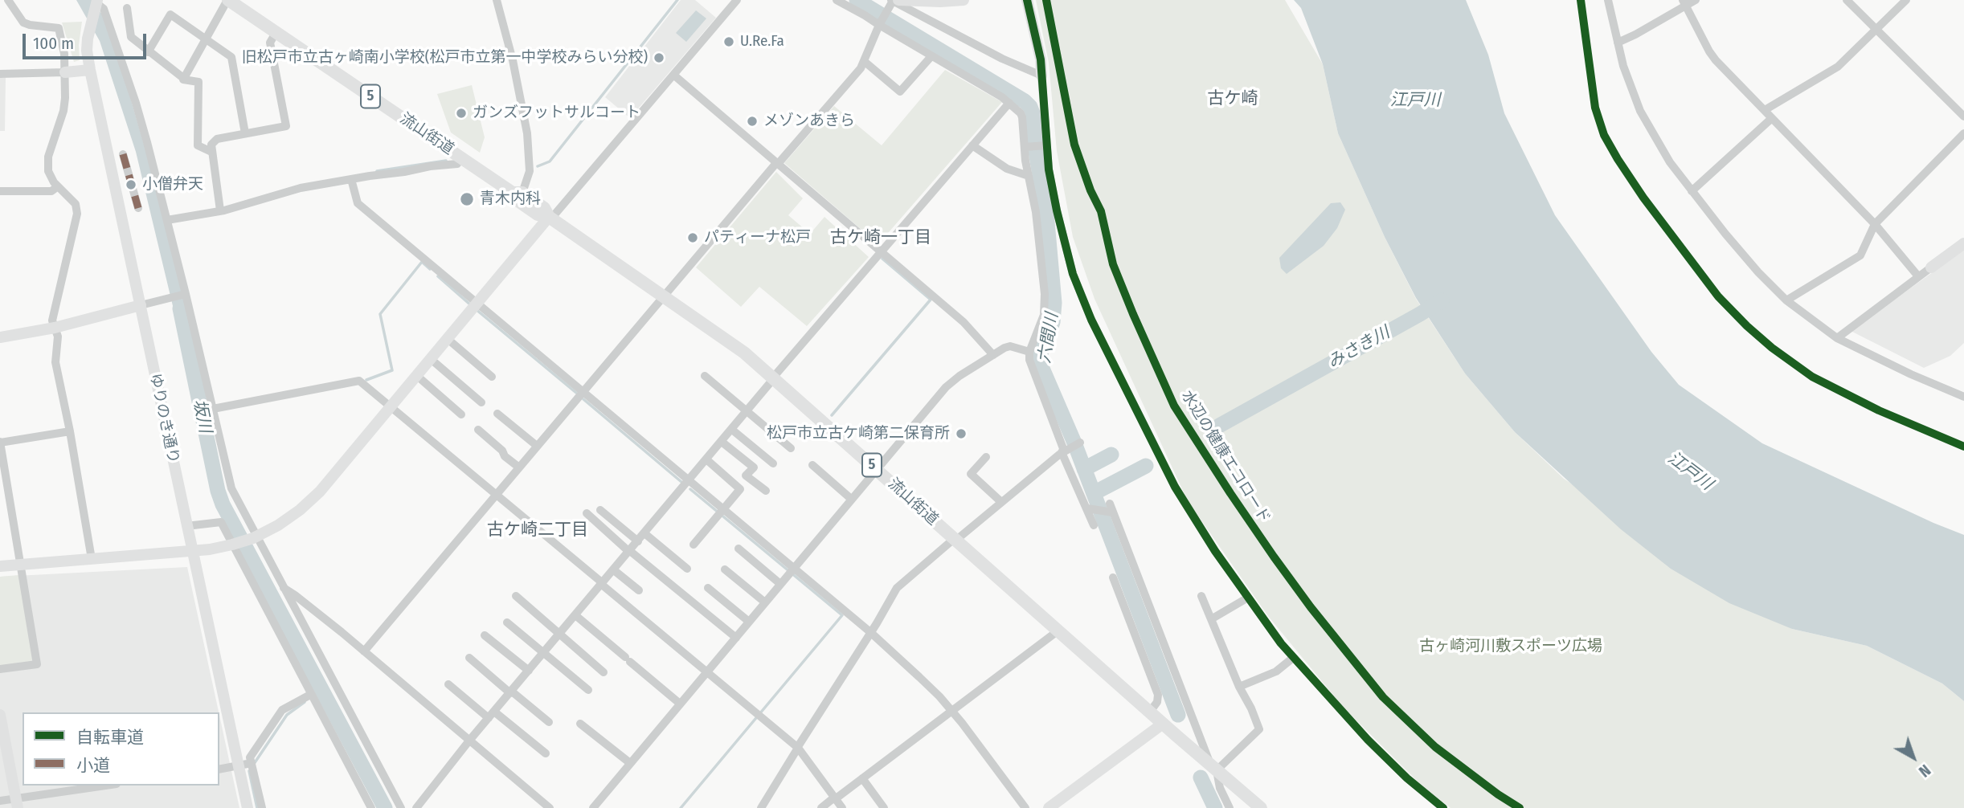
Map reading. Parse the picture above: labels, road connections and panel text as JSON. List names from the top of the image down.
{
  "streets": {
    "main road": ["5", "流山街道"],
    "street": ["ゆりのき通り"],
    "cycle path": ["水辺の健康エコロード"]
  },
  "districts": ["古ケ崎", "古ケ崎一丁目", "古ケ崎二丁目"],
  "water": [
    "江戸川",
    "六間川",
    "みさき川",
    "坂川"
  ],
  "parks": ["古ヶ崎河川敷スポーツ広場"],
  "places": [
    "U.Re.Fa",
    "旧松戸市立古ヶ崎南小学校(松戸市立第一中学校みらい分校)",
    "ガンズフットサルコート",
    "メゾンあきら",
    "小僧弁天",
    "青木内科",
    "パティーナ松戸",
    "松戸市立古ケ崎第二保育所"
  ],
  "legend": ["自転車道", "小道"],
  "scale_bar": "100 m",
  "north": "bottom right"
}
